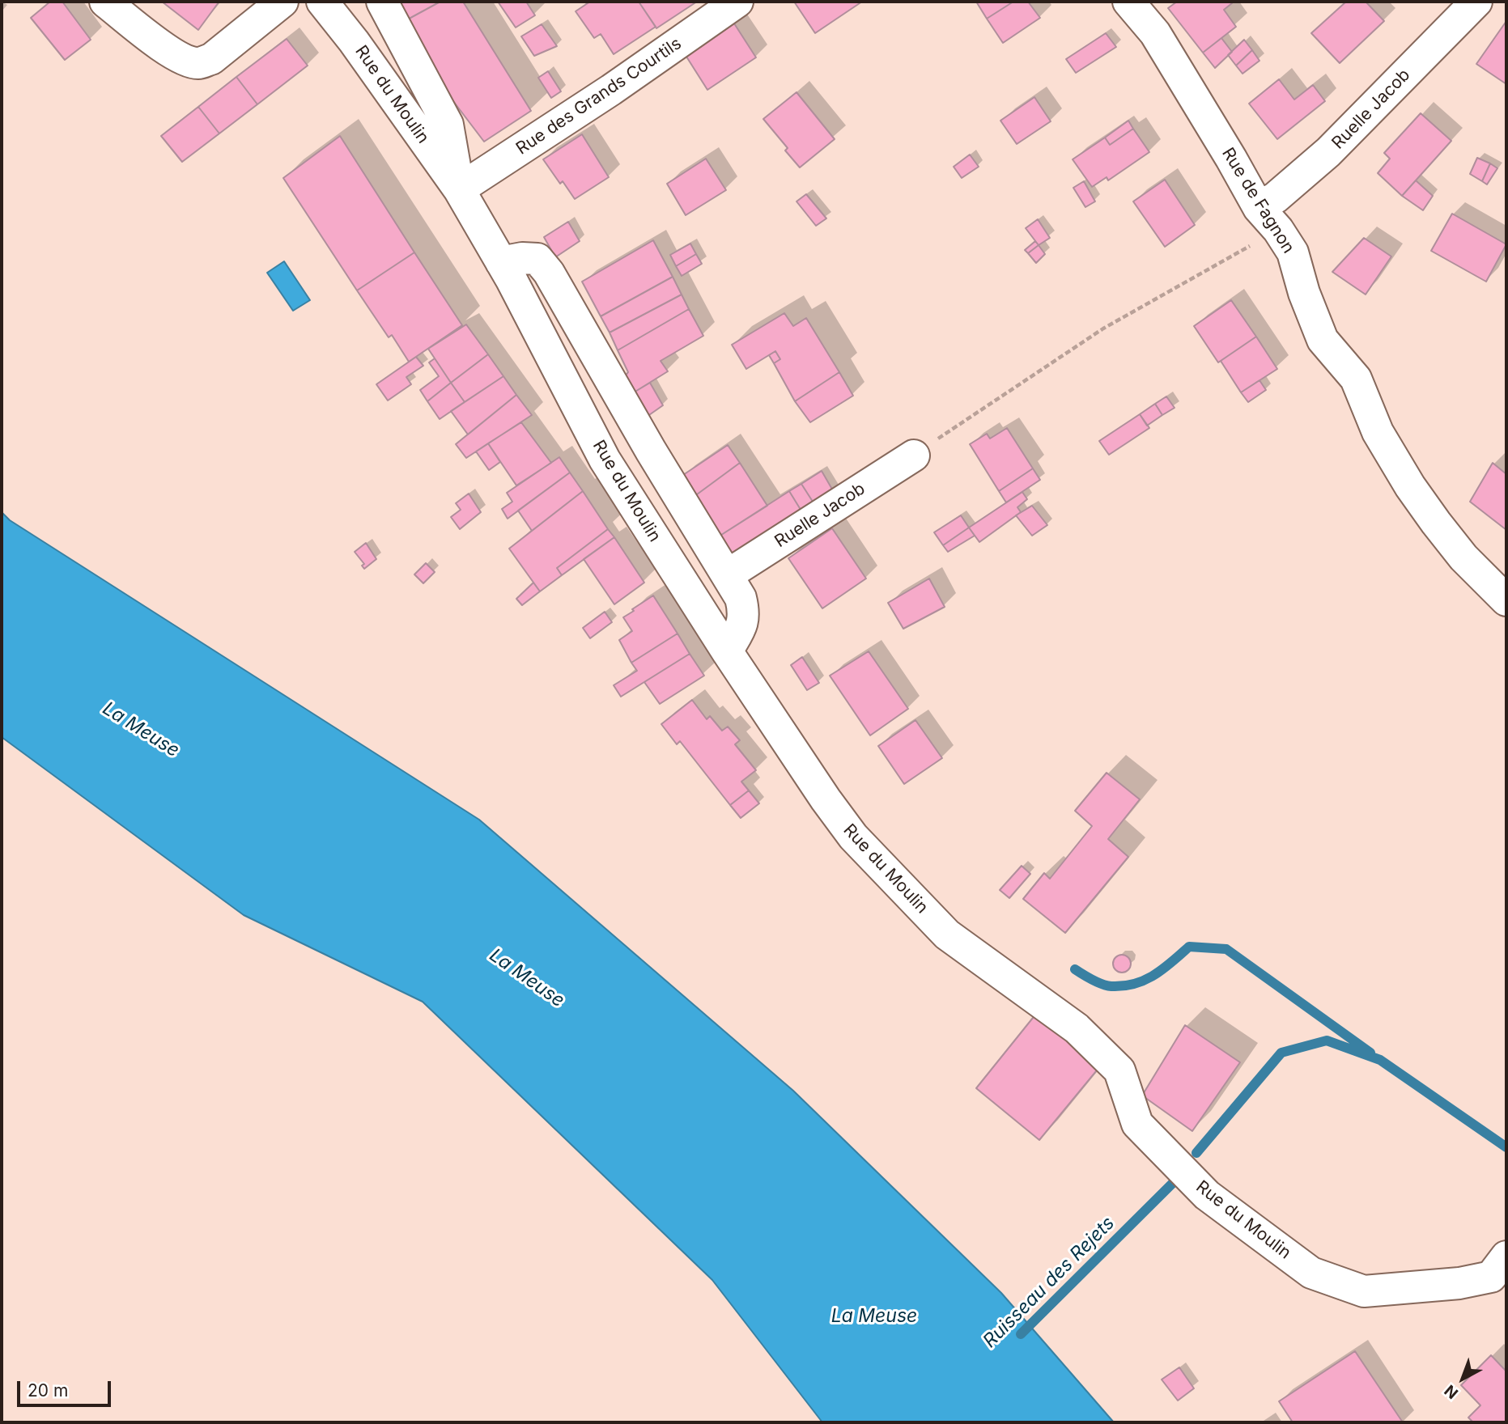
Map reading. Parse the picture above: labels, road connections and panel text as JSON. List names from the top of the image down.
{
  "streets": {
    "street": [
      "Rue du Moulin",
      "Rue des Grands Courtils",
      "Ruelle Jacob",
      "Rue de Fagnon"
    ]
  },
  "crossings": [
    ["Rue du Moulin", "Rue des Grands Courtils"],
    ["Ruelle Jacob", "Rue de Fagnon"]
  ],
  "water": ["La Meuse", "Ruisseau des Rejets"],
  "scale_bar": "20 m",
  "north": "bottom left"
}
